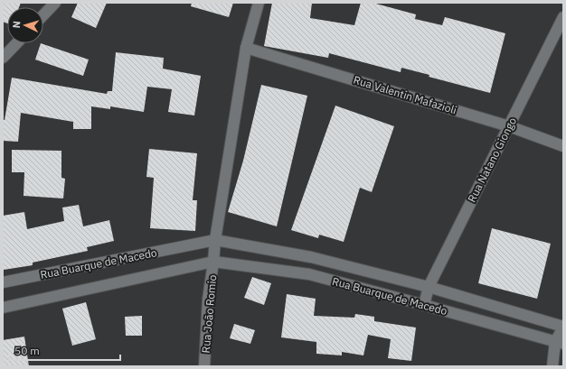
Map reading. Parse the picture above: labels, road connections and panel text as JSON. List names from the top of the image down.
{
  "streets": {
    "main road": [
      "Rua Valentin Mafazioli",
      "Rua Natano Giongo",
      "Rua Buarque de Macedo",
      "Rua João Romio"
    ]
  },
  "crossings": [
    ["Rua Valentin Mafazioli", "Rua Natano Giongo"],
    ["Rua Natano Giongo", "Rua Buarque de Macedo"],
    ["Rua Buarque de Macedo", "Rua João Romio"]
  ],
  "scale_bar": "50 m",
  "north": "left"
}
